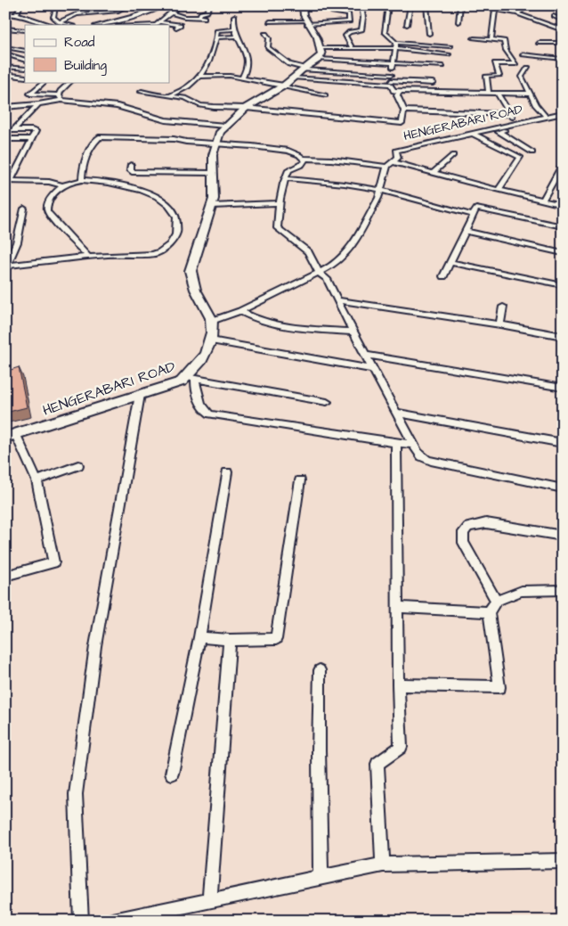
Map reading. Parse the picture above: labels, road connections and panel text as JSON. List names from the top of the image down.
{
  "streets": {
    "main road": ["HENGERABARI ROAD"]
  },
  "legend": ["Road", "Building"]
}
